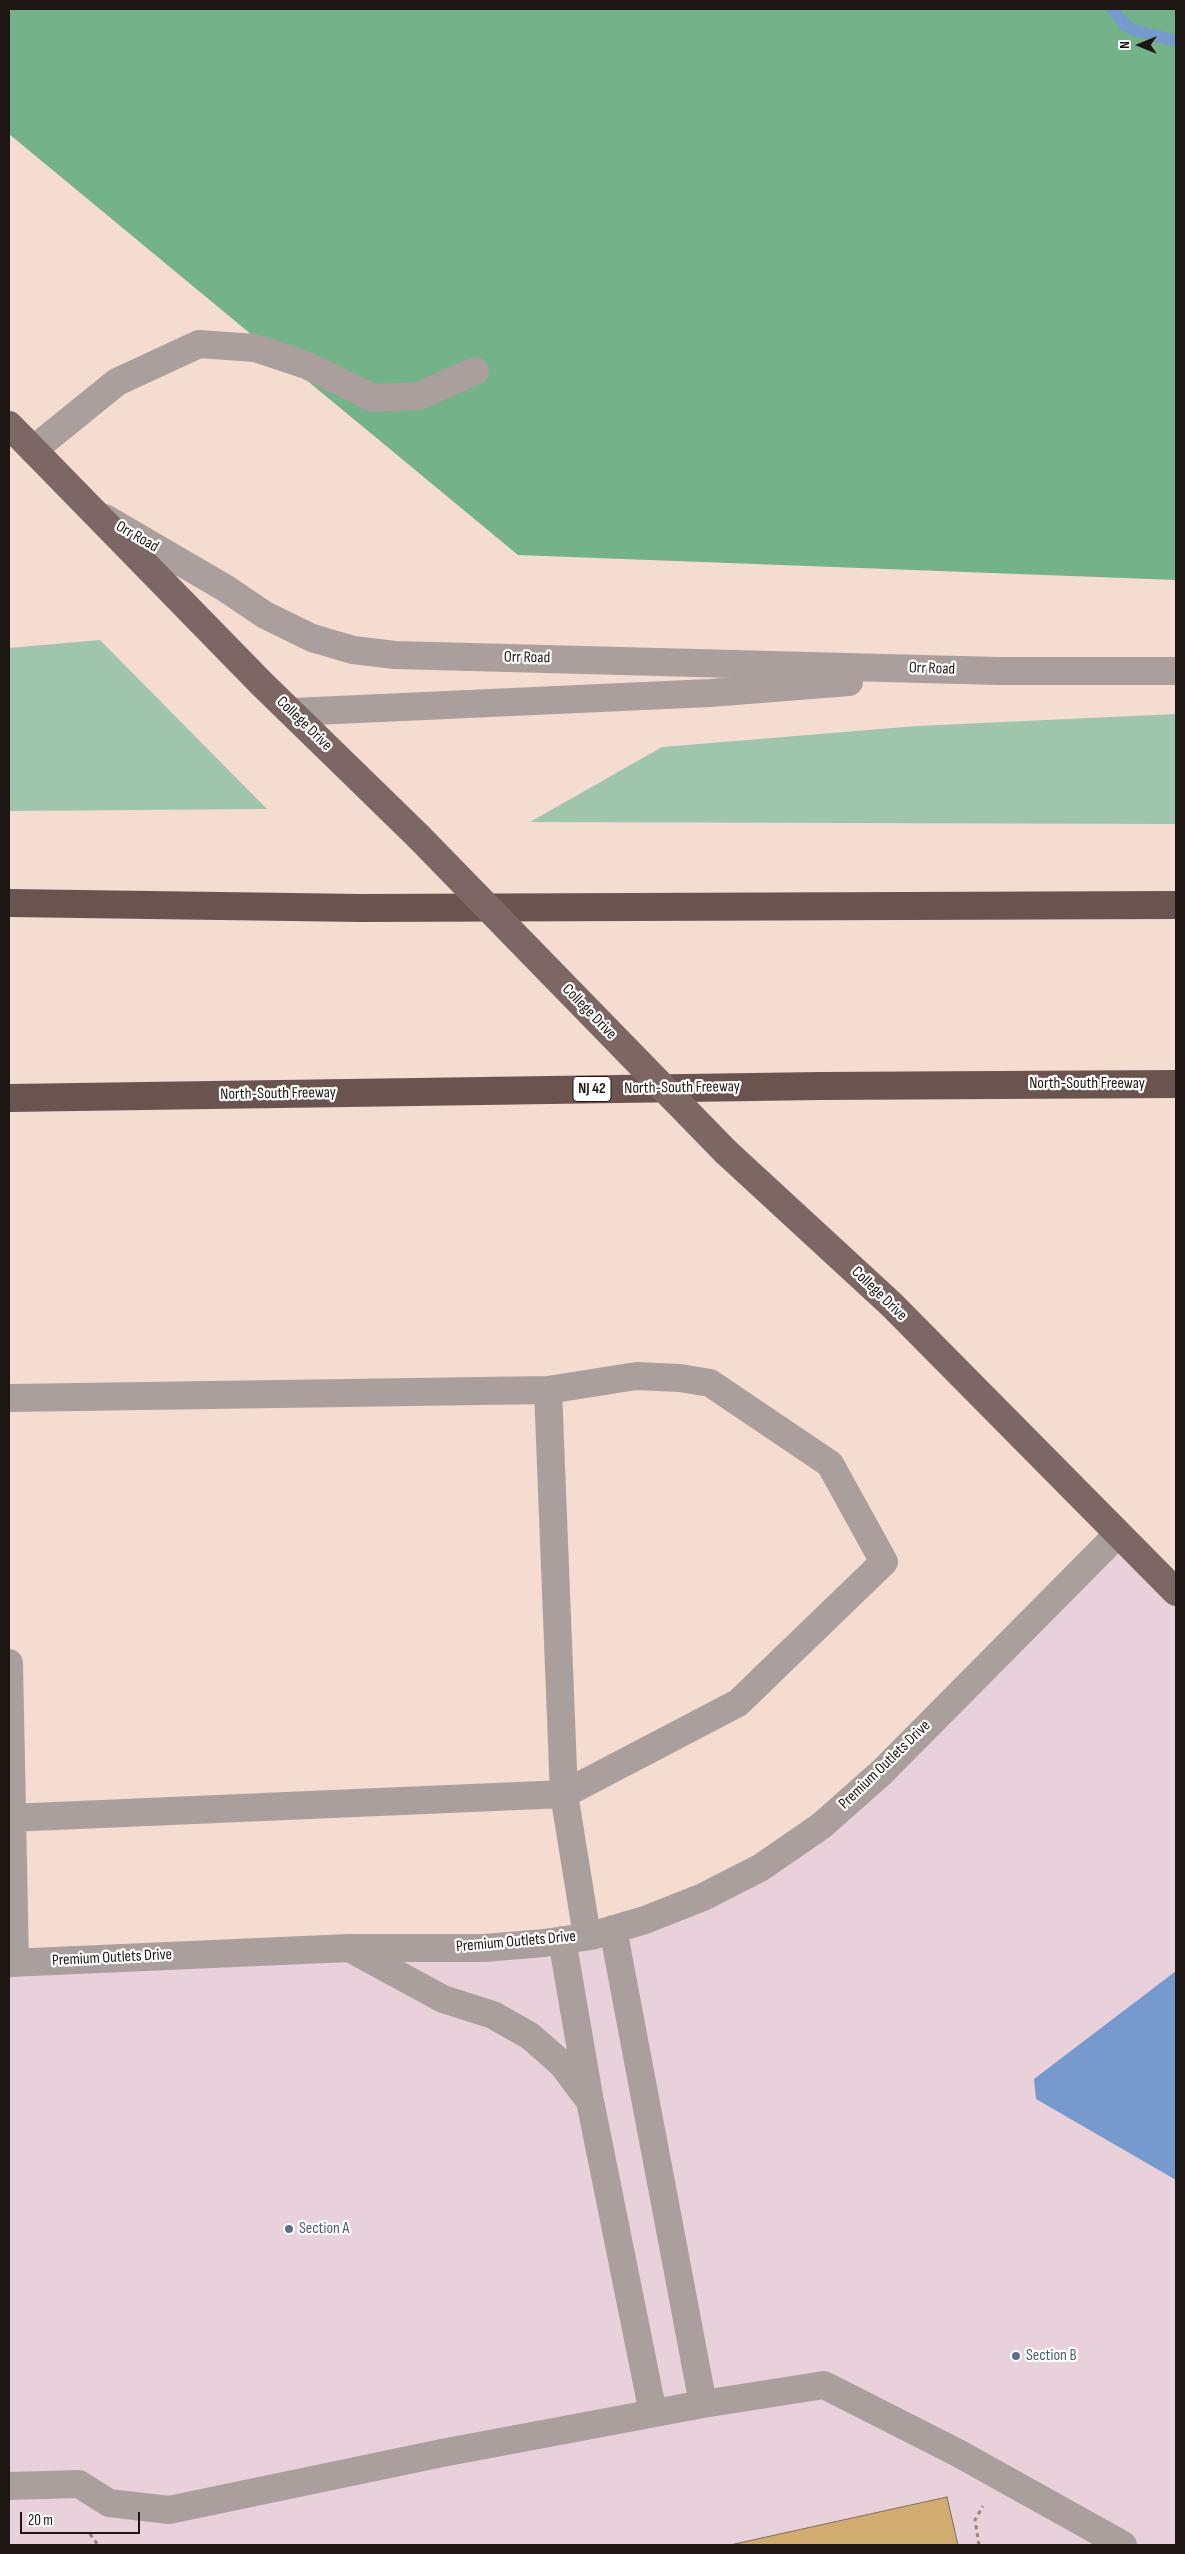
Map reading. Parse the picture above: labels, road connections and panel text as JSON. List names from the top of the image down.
{
  "streets": {
    "highway": ["North-South Freeway", "NJ 42"],
    "main road": ["College Drive"],
    "street": ["Orr Road", "Premium Outlets Drive"]
  },
  "crossings": [
    ["Orr Road", "College Drive"],
    ["College Drive", "Premium Outlets Drive"]
  ],
  "places": ["Section A", "Section B"],
  "scale_bar": "20 m",
  "north": "left"
}
